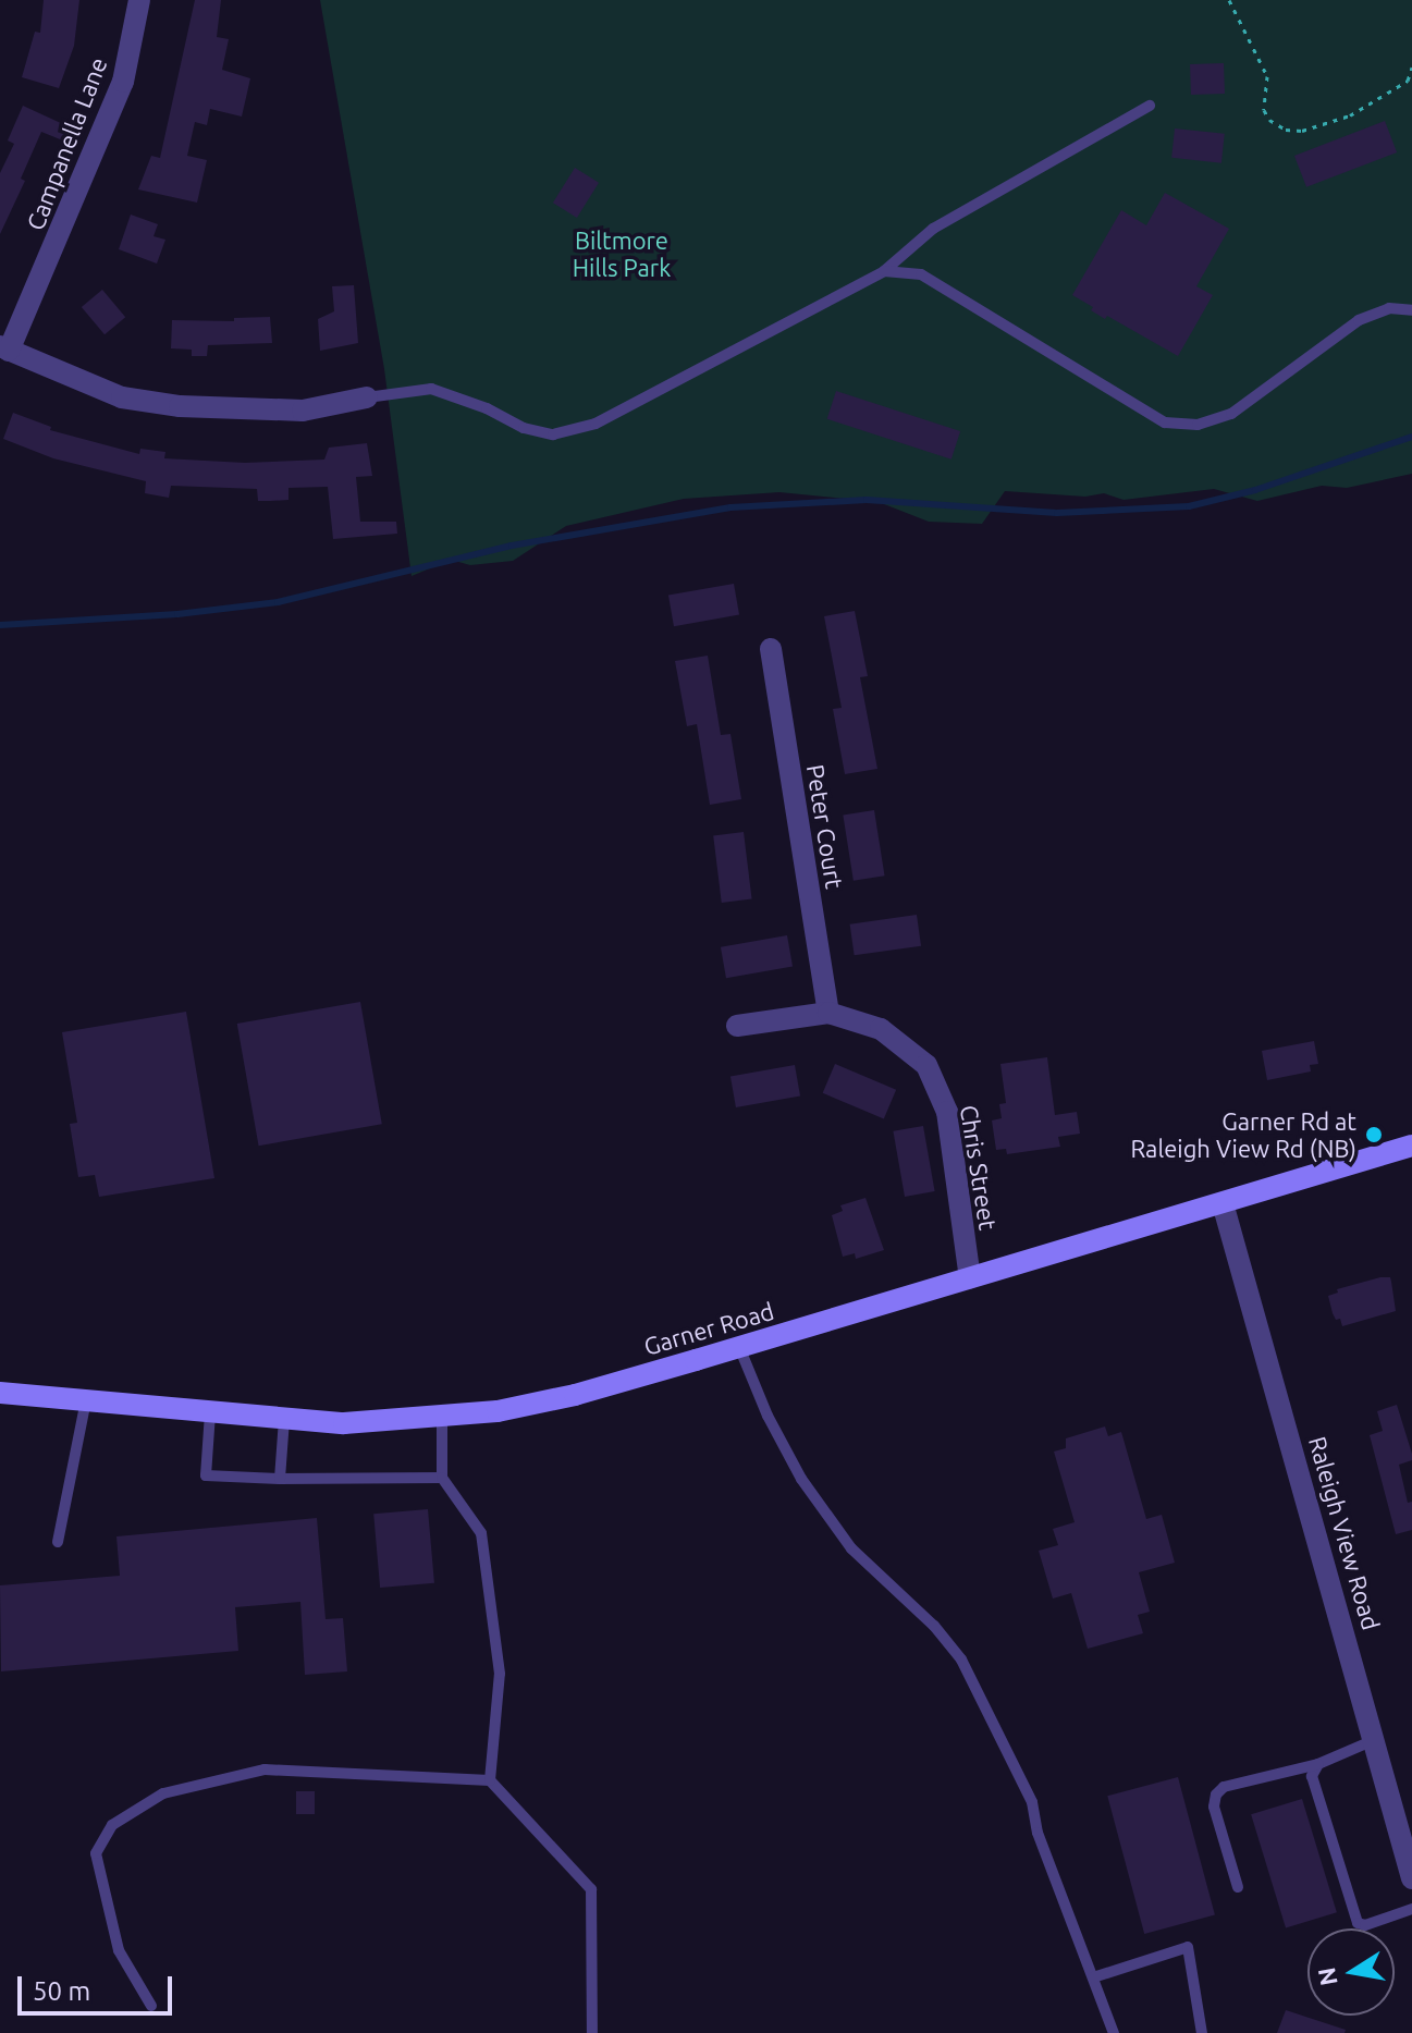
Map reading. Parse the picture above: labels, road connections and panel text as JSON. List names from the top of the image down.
{
  "streets": {
    "main road": ["Garner Road"],
    "street": [
      "Campanella Lane",
      "Peter Court",
      "Chris Street",
      "Raleigh View Road"
    ]
  },
  "crossings": [
    ["Peter Court", "Chris Street"],
    ["Chris Street", "Garner Road"],
    ["Garner Road", "Raleigh View Road"]
  ],
  "parks": ["Biltmore Hills Park"],
  "places": ["Garner Rd at Raleigh View Rd (NB)"],
  "scale_bar": "50 m",
  "north": "left"
}
